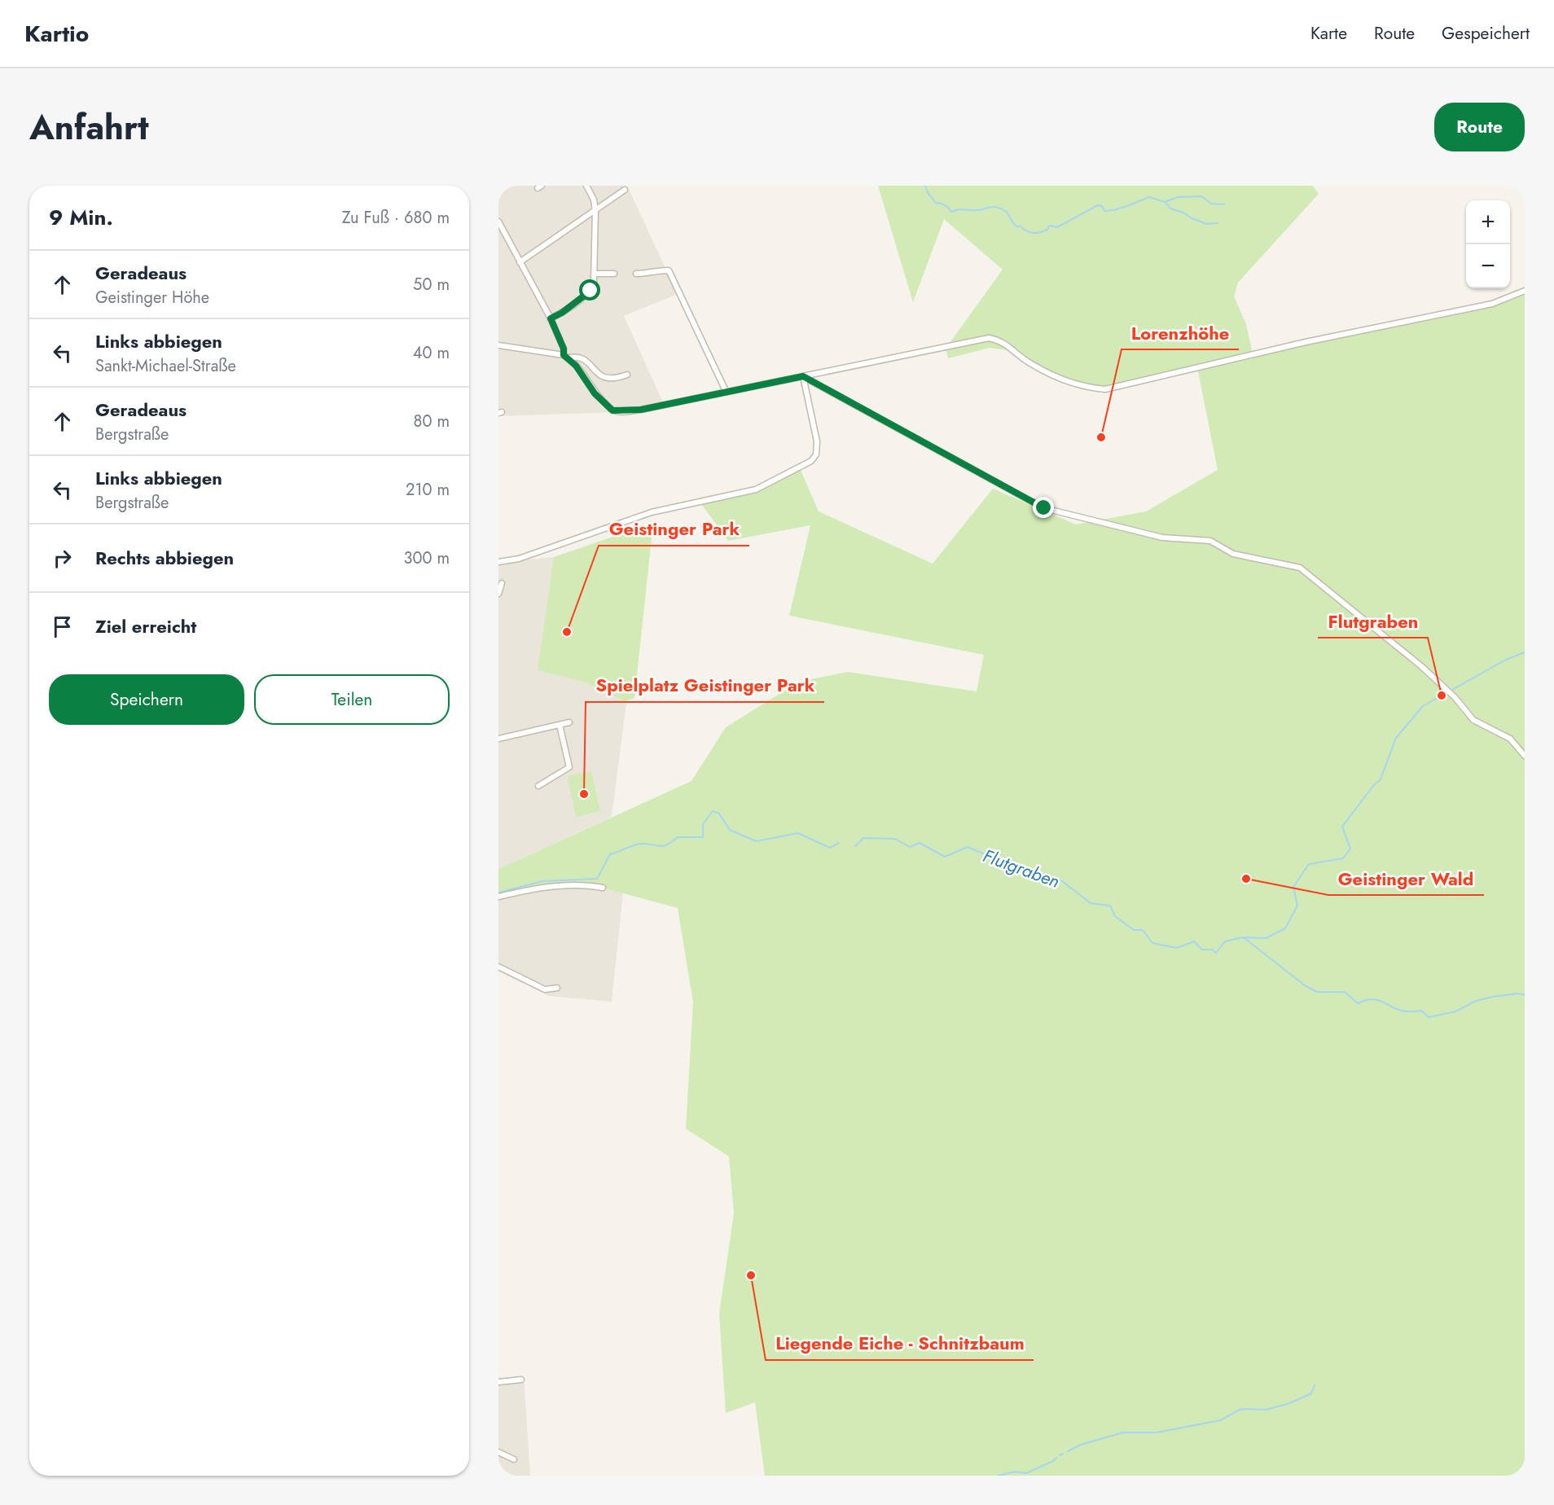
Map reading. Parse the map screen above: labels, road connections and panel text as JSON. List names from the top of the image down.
{
  "water": ["Flutgraben"],
  "places": [
    "Lorenzhöhe",
    "Geistinger Park",
    "Flutgraben",
    "Spielplatz Geistinger Park",
    "Geistinger Wald",
    "Liegende Eiche - Schnitzbaum"
  ],
  "page": {
    "header": "Kartio",
    "nav": ["Karte", "Route", "Gespeichert"],
    "title": "Anfahrt",
    "buttons": [
      "Route",
      ["Speichern", "Teilen"]
    ],
    "heading": ["9 Min.", "Zu Fuß · 680 m"],
    "map_buttons": ["+", "−"],
    "list": [
      ["Geradeaus", "Geistinger Höhe", "50 m"],
      ["Links abbiegen", "Sankt-Michael-Straße", "40 m"],
      ["Geradeaus", "Bergstraße", "80 m"],
      ["Links abbiegen", "Bergstraße", "210 m"],
      ["Rechts abbiegen", "300 m"],
      "Ziel erreicht"
    ]
  }
}
